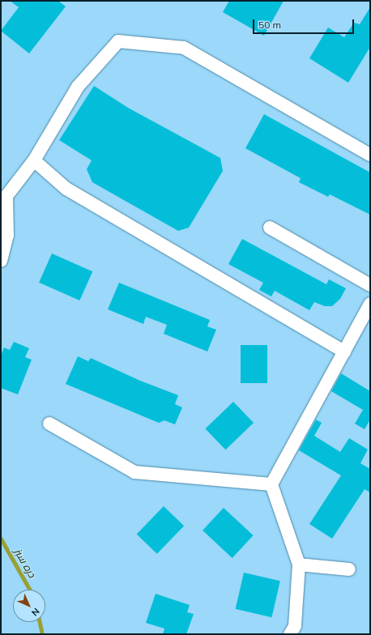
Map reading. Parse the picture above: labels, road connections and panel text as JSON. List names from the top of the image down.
{
  "water": ["دره سبز"],
  "scale_bar": "50 m",
  "north": "bottom right"
}
